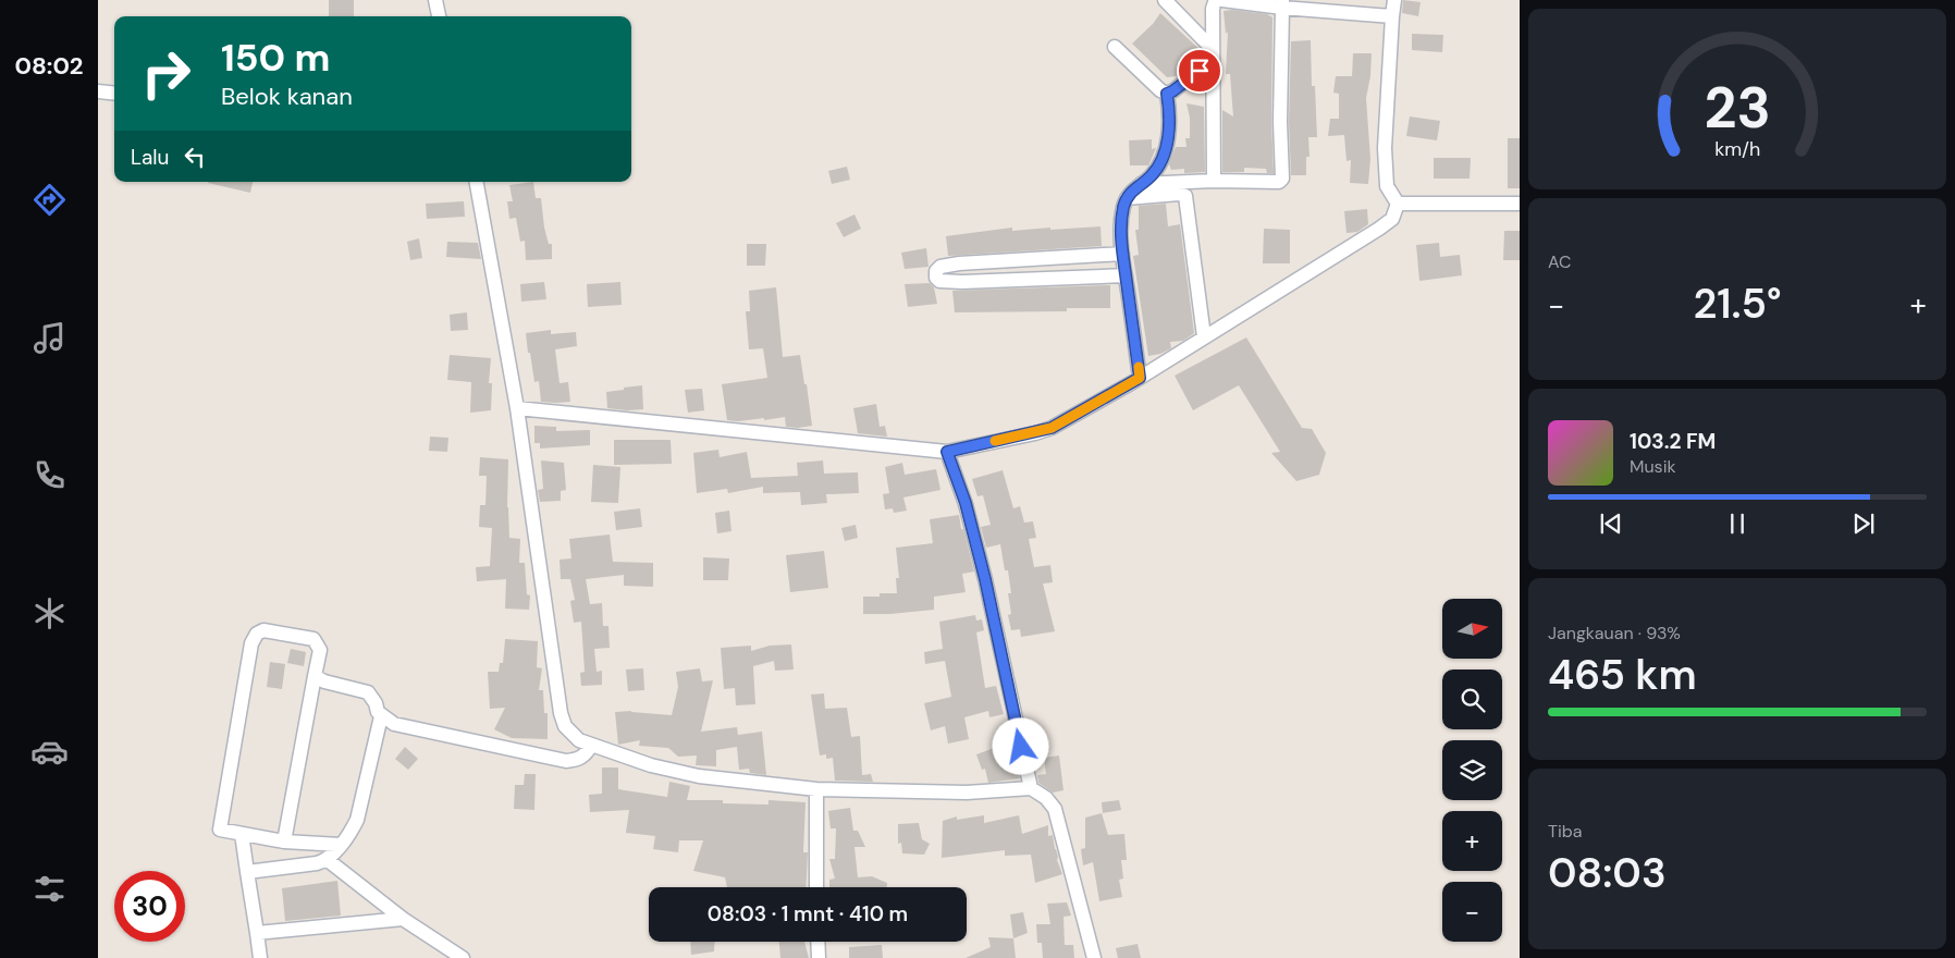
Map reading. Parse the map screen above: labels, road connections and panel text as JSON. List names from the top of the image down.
{
  "north": "right",
  "page": {
    "tabs": "08:02",
    "turn": ["150 m", "Belok kanan"],
    "then": "Lalu",
    "tile": [
      "AC",
      ["Jangkauan · 93%", "465 km"],
      ["Tiba", "08:03"]
    ],
    "heat": ["−", "21.5°", "+"],
    "song": ["103.2 FM", "Musik"],
    "map_buttons": ["+", "−"],
    "limit": "30",
    "trip": "08:03 · 1 mnt · 410 m",
    "gauge": ["23", "km/h"]
  }
}
